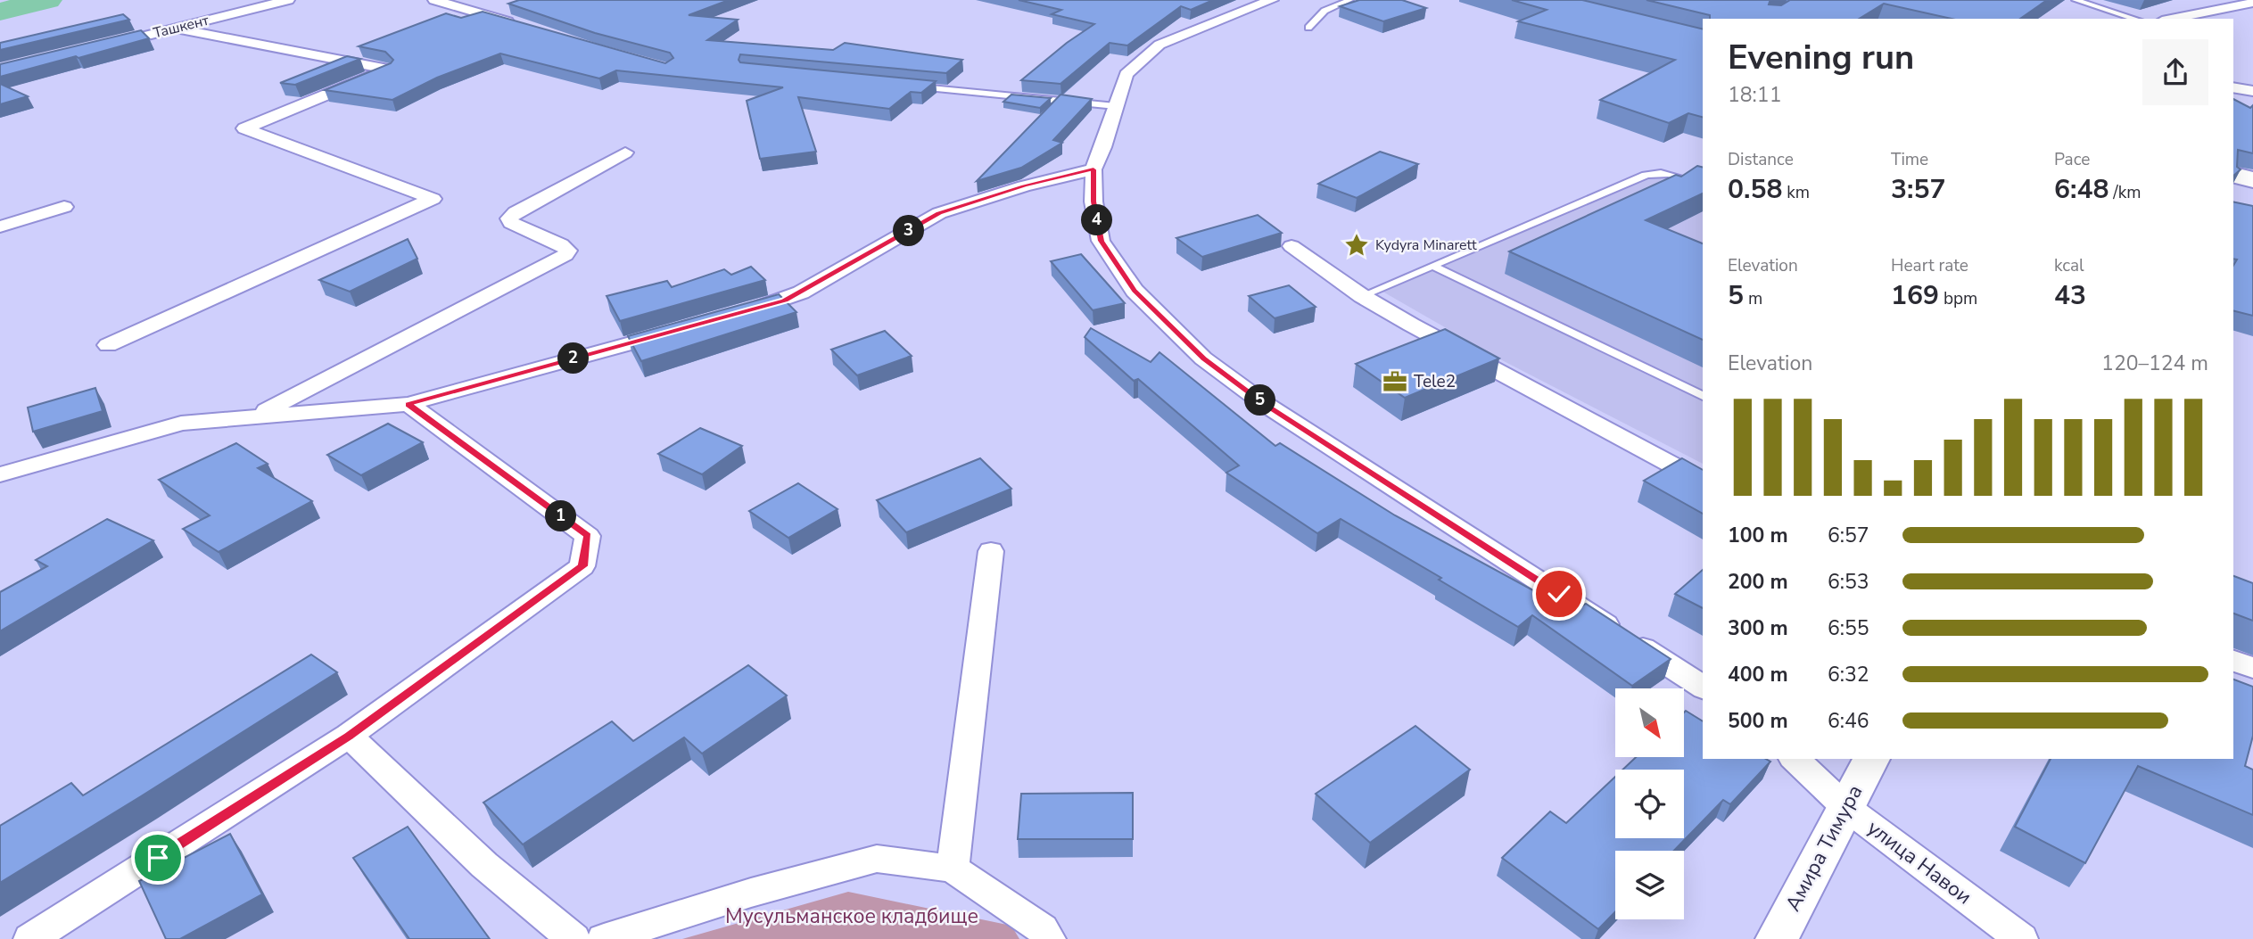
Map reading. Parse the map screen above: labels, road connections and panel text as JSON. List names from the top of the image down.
{
  "streets": {
    "street": ["Ташкент", "Амира Тимура", "улица Навои"]
  },
  "crossings": [
    ["Амира Тимура", "улица Навои"]
  ],
  "parks": ["Мусульманское кладбище"],
  "places": {
    "place": ["Kydyra Minarett"],
    "office": ["Tele2"]
  },
  "north": "bottom right",
  "page": {
    "heading": ["Evening run", "18:11"],
    "stats": [
      ["Distance", "0.58 km"],
      ["Time", "3:57"],
      ["Pace", "6:48 /km"],
      ["Elevation", "5 m"],
      ["Heart rate", "169 bpm"],
      ["kcal", "43"]
    ],
    "pins": [
      "4",
      "3",
      "2",
      "5",
      "1"
    ],
    "chart": ["Elevation", "120–124 m"],
    "list": [
      {
        "name": "100 m",
        "note": "6:57"
      },
      {
        "name": "200 m",
        "note": "6:53"
      },
      {
        "name": "300 m",
        "note": "6:55"
      },
      {
        "name": "400 m",
        "note": "6:32"
      },
      {
        "name": "500 m",
        "note": "6:46"
      }
    ]
  }
}
